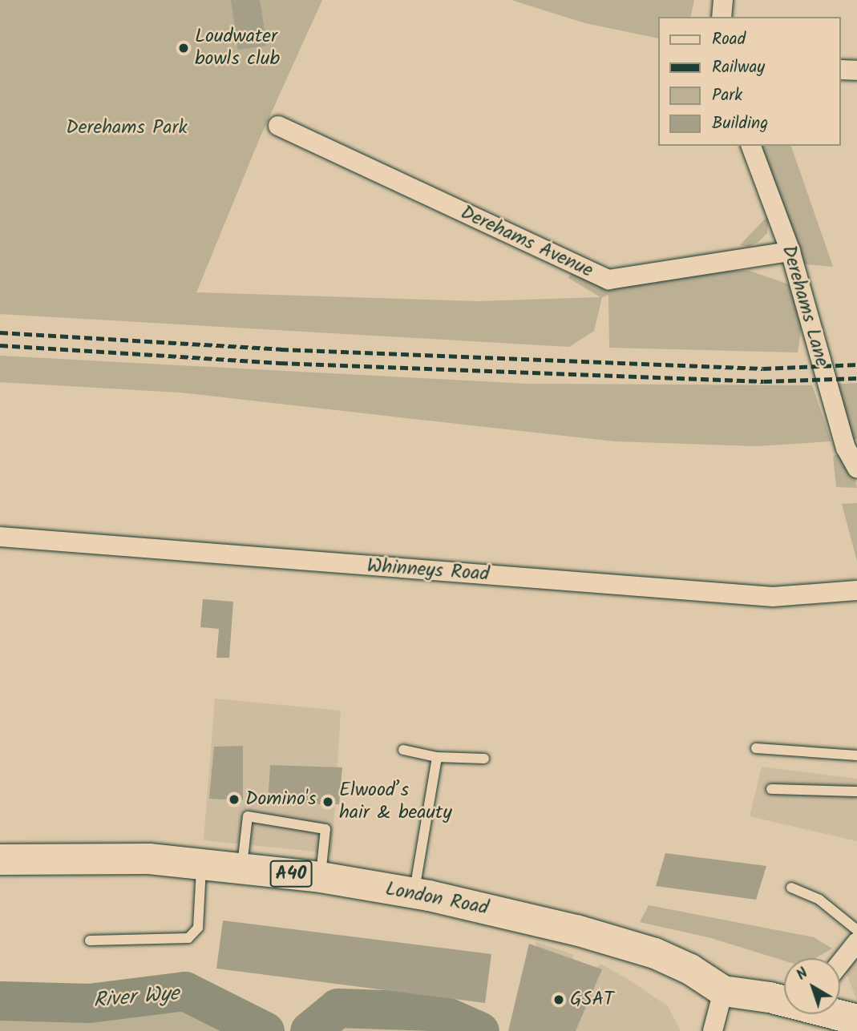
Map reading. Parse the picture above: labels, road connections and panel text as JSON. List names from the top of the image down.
{
  "streets": {
    "main road": ["A40", "London Road"],
    "street": ["Derehams Avenue", "Derehams Lane", "Whinneys Road"]
  },
  "crossings": [
    ["Derehams Avenue", "Derehams Lane"]
  ],
  "water": ["River Wye"],
  "parks": ["Derehams Park"],
  "places": [
    "Loudwater bowls club",
    "Domino's",
    "Elwood’s hair & beauty",
    "GSAT"
  ],
  "legend": [
    "Road",
    "Railway",
    "Park",
    "Building"
  ],
  "north": "top left"
}
